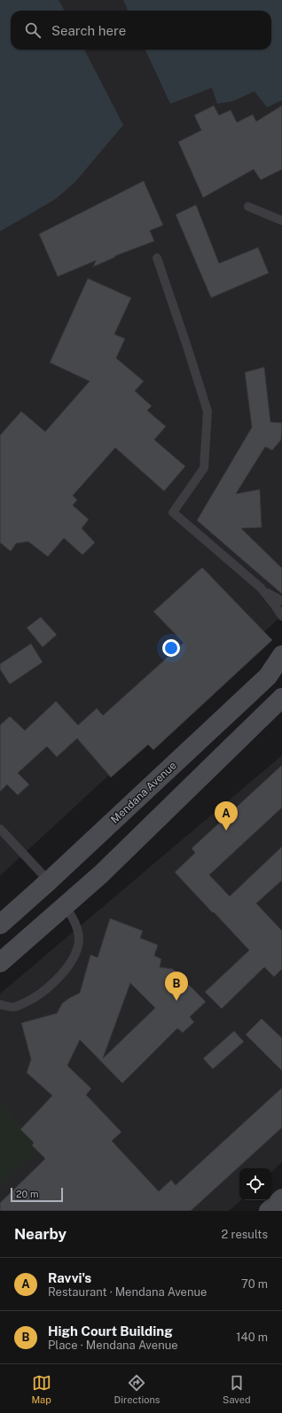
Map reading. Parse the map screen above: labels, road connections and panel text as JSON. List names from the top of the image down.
{
  "streets": {
    "main road": ["Mendana Avenue"]
  },
  "scale_bar": "20 m",
  "page": {
    "search": "Search here",
    "pins": ["A", "B"],
    "scale": "20 m",
    "heading": ["Nearby", "2 results"],
    "list": [
      {
        "mark": "A",
        "name": "Ravvi's",
        "note": "Restaurant · Mendana Avenue",
        "value": "70 m"
      },
      {
        "mark": "B",
        "name": "High Court Building",
        "note": "Place · Mendana Avenue",
        "value": "140 m"
      }
    ],
    "nav": ["Map", "Directions", "Saved"]
  }
}
